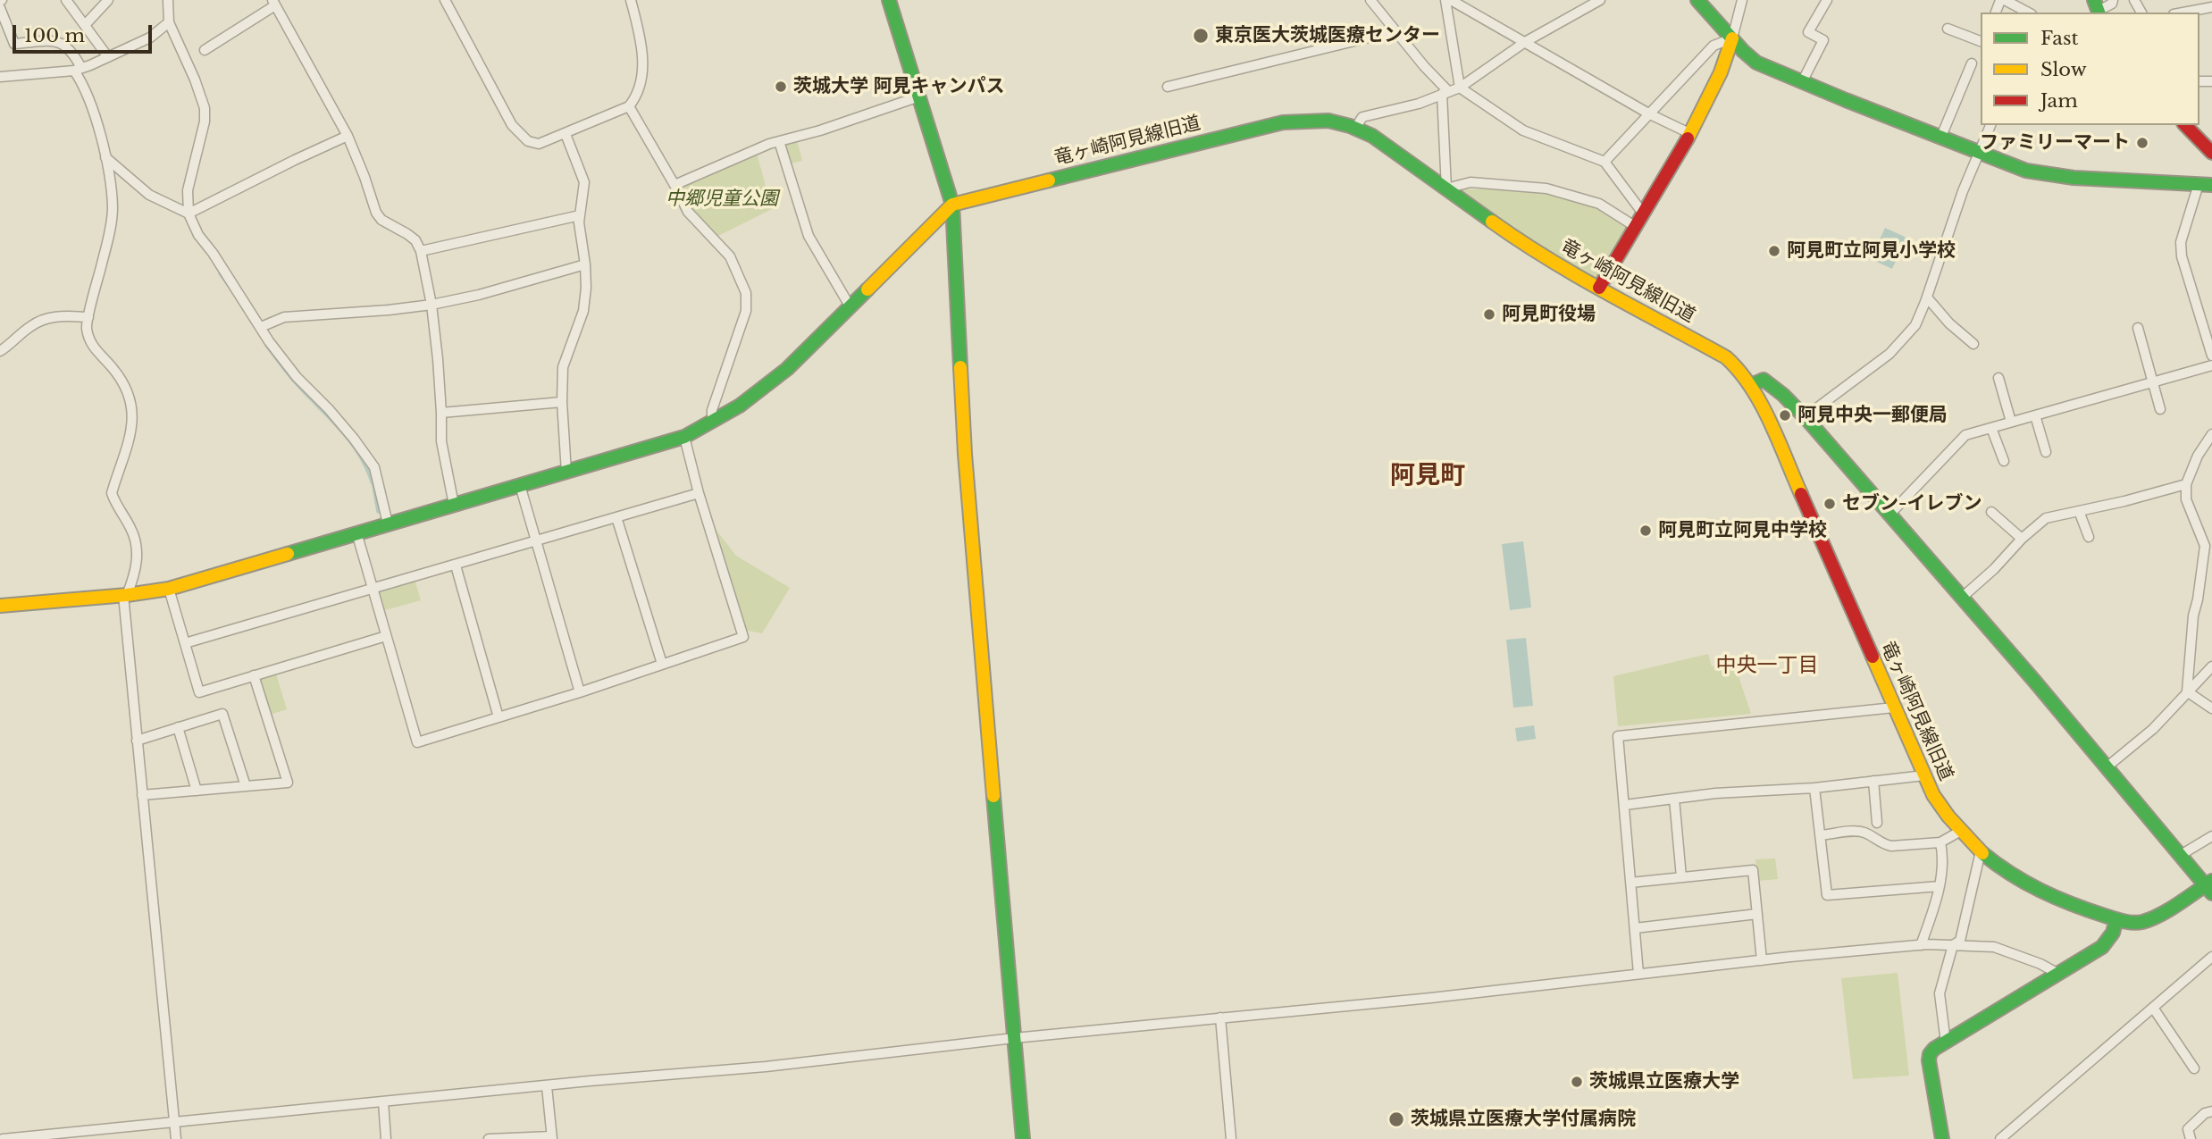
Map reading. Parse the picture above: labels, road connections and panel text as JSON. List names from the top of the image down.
{
  "streets": {
    "street": ["竜ヶ崎阿見線旧道"]
  },
  "districts": ["阿見町", "中央一丁目"],
  "parks": ["中郷児童公園"],
  "places": [
    "東京医大茨城医療センター",
    "茨城大学 阿見キャンパス",
    "ファミリーマート",
    "阿見町立阿見小学校",
    "阿見町役場",
    "阿見中央一郵便局",
    "セブン-イレブン",
    "阿見町立阿見中学校",
    "茨城県立医療大学",
    "茨城県立医療大学付属病院"
  ],
  "legend": ["Fast", "Slow", "Jam"],
  "scale_bar": "100 m"
}
